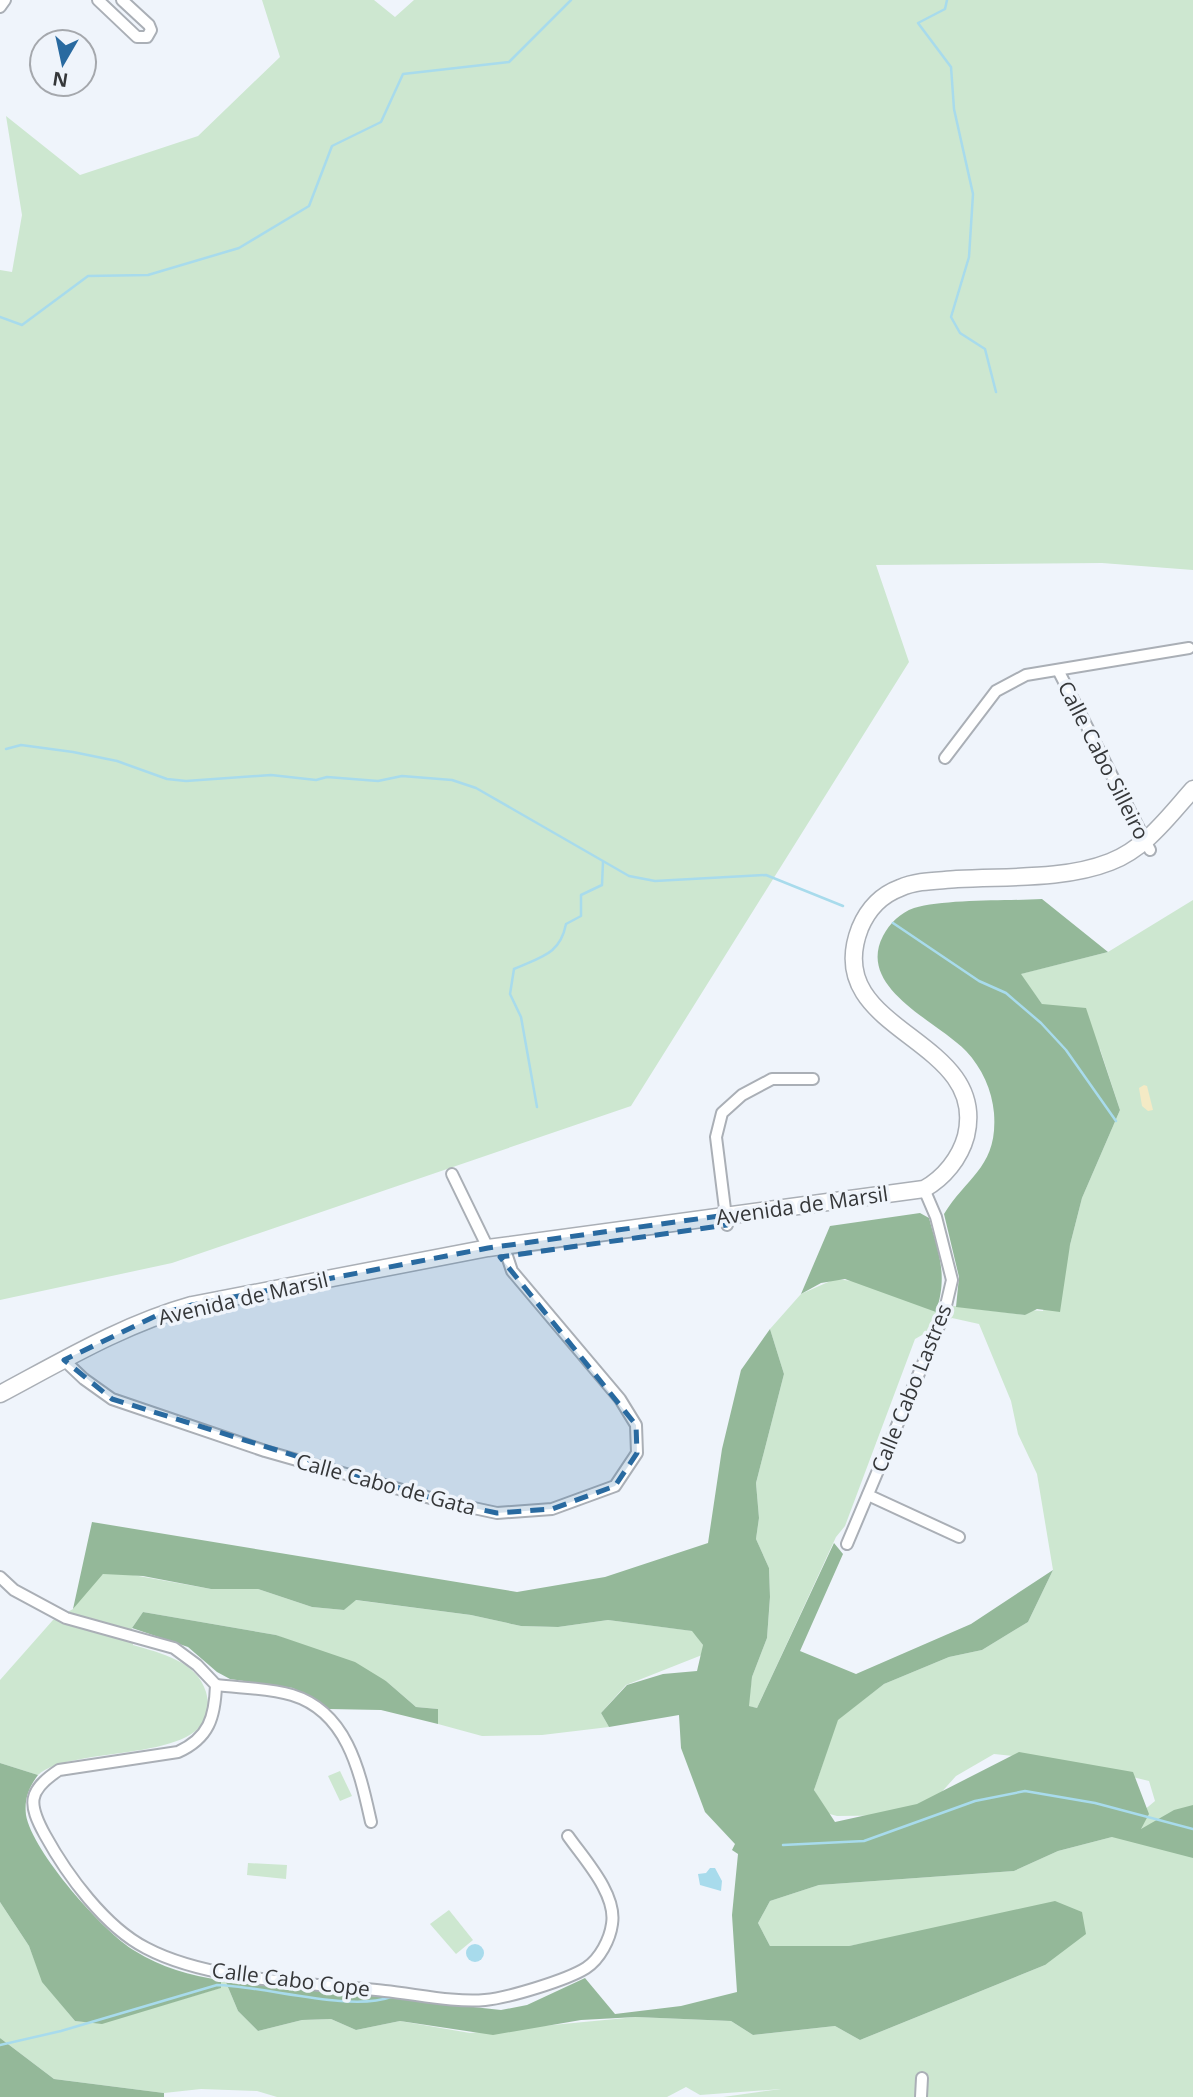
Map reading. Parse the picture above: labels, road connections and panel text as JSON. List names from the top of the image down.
{
  "streets": {
    "street": [
      "Calle Cabo Silleiro",
      "Avenida de Marsil",
      "Calle Cabo Lastres",
      "Calle Cabo de Gata",
      "Calle Cabo Cope"
    ]
  },
  "crossings": [
    ["Avenida de Marsil", "Calle Cabo Lastres"],
    ["Avenida de Marsil", "Calle Cabo de Gata"]
  ],
  "north": "bottom"
}
